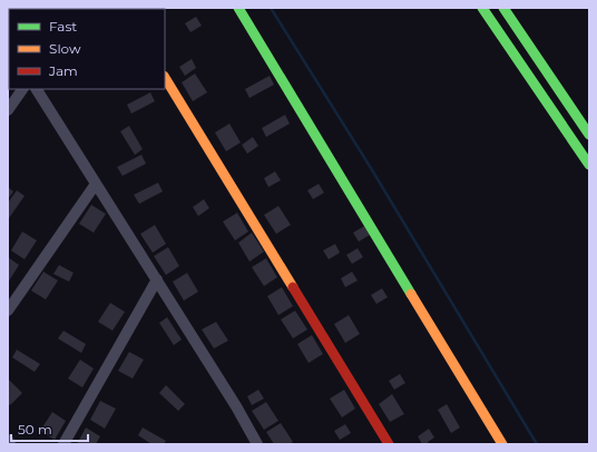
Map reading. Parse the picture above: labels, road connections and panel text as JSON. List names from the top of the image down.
{
  "legend": ["Fast", "Slow", "Jam"],
  "scale_bar": "50 m"
}
